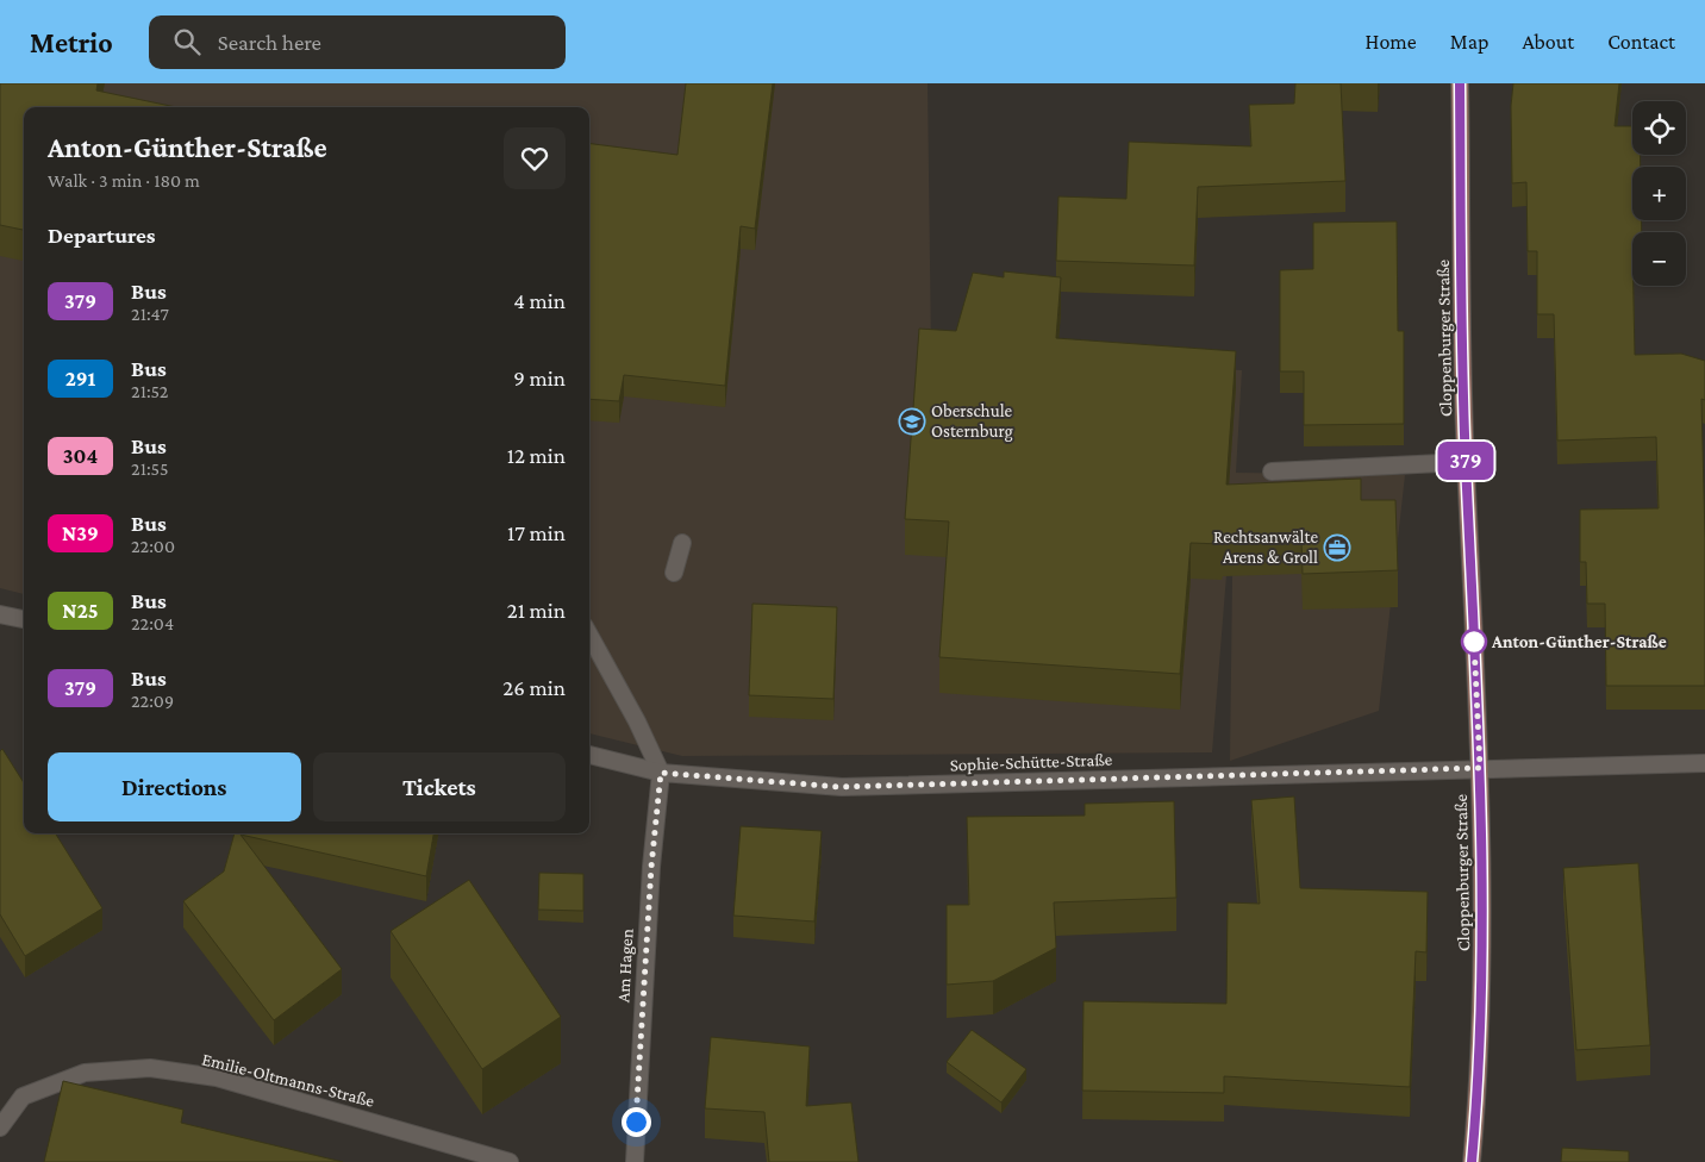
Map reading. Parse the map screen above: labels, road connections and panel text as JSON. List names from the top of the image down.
{
  "streets": {
    "main road": ["Cloppenburger Straße"],
    "street": ["Sophie-Schütte-Straße", "Am Hagen", "Emilie-Oltmanns-Straße"]
  },
  "crossings": [
    ["Cloppenburger Straße", "Sophie-Schütte-Straße"],
    ["Sophie-Schütte-Straße", "Am Hagen"]
  ],
  "places": {
    "school or university": ["Oberschule Osternburg"],
    "office": ["Rechtsanwälte Arens & Groll"],
    "other": ["Anton-Günther-Straße"]
  },
  "lines": ["bus line 379"],
  "page": {
    "header": "Metrio",
    "search": "Search here",
    "nav": [
      "Home",
      "Map",
      "About",
      "Contact"
    ],
    "on_map": "379",
    "map_buttons": ["+", "−"],
    "heading": [
      ["Anton-Günther-Straße", "Walk · 3 min · 180 m"],
      "Departures"
    ],
    "list": [
      {
        "mark": "379",
        "name": "Bus",
        "note": "21:47",
        "value": "4 min"
      },
      {
        "mark": "291",
        "name": "Bus",
        "note": "21:52",
        "value": "9 min"
      },
      {
        "mark": "304",
        "name": "Bus",
        "note": "21:55",
        "value": "12 min"
      },
      {
        "mark": "N39",
        "name": "Bus",
        "note": "22:00",
        "value": "17 min"
      },
      {
        "mark": "N25",
        "name": "Bus",
        "note": "22:04",
        "value": "21 min"
      },
      {
        "mark": "379",
        "name": "Bus",
        "note": "22:09",
        "value": "26 min"
      }
    ],
    "buttons": ["Directions", "Tickets"]
  }
}
